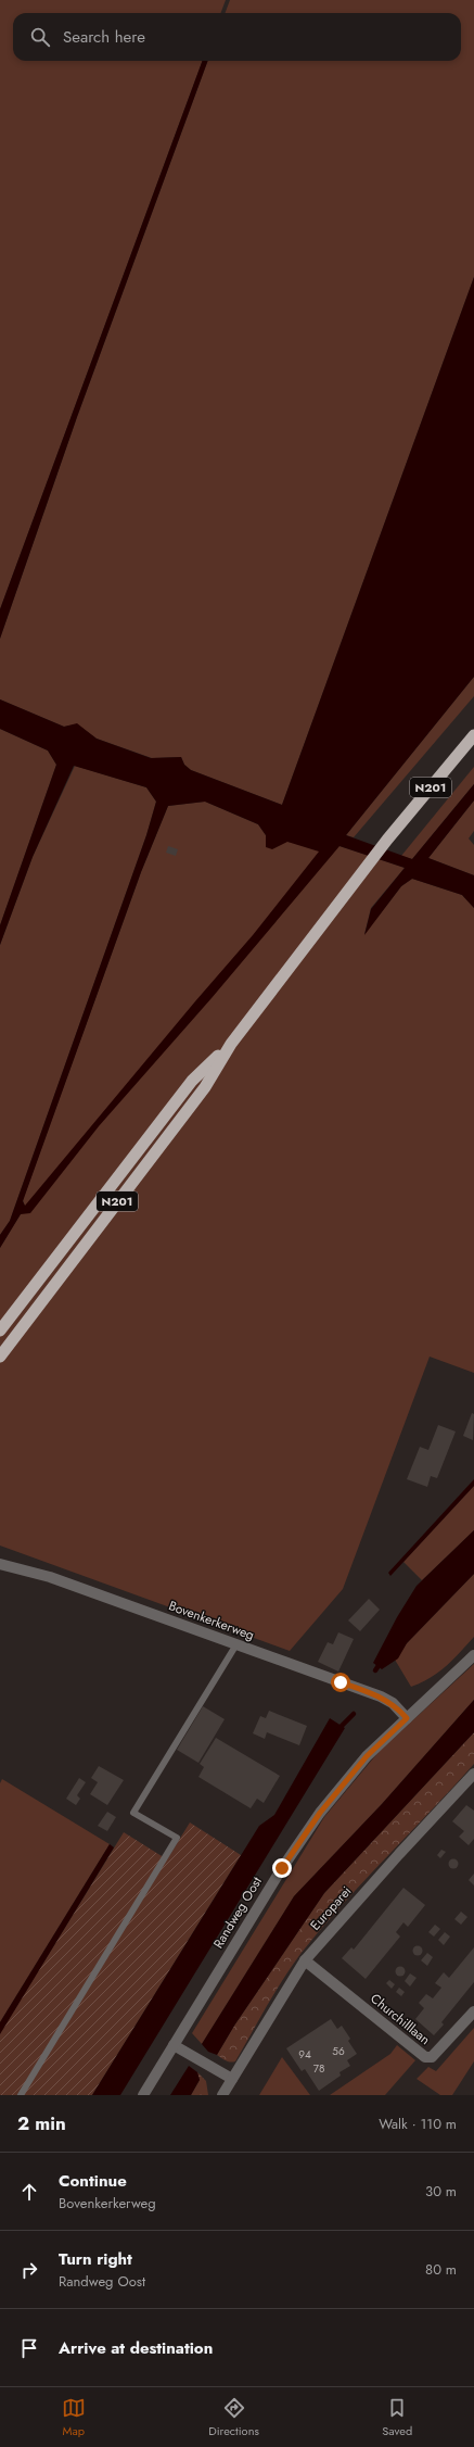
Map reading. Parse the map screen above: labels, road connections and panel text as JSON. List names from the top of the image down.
{
  "streets": {
    "highway": ["N201"],
    "street": [
      "Bovenkerkerweg",
      "Europarei",
      "Randweg Oost",
      "Churchilllaan"
    ]
  },
  "crossings": [
    ["Bovenkerkerweg", "Randweg Oost"],
    ["Europarei", "Churchilllaan"]
  ],
  "house_numbers": ["56", "94", "78"],
  "page": {
    "search": "Search here",
    "heading": ["2 min", "Walk · 110 m"],
    "list": [
      ["Continue", "Bovenkerkerweg", "30 m"],
      ["Turn right", "Randweg Oost", "80 m"],
      "Arrive at destination"
    ],
    "nav": ["Map", "Directions", "Saved"]
  }
}
